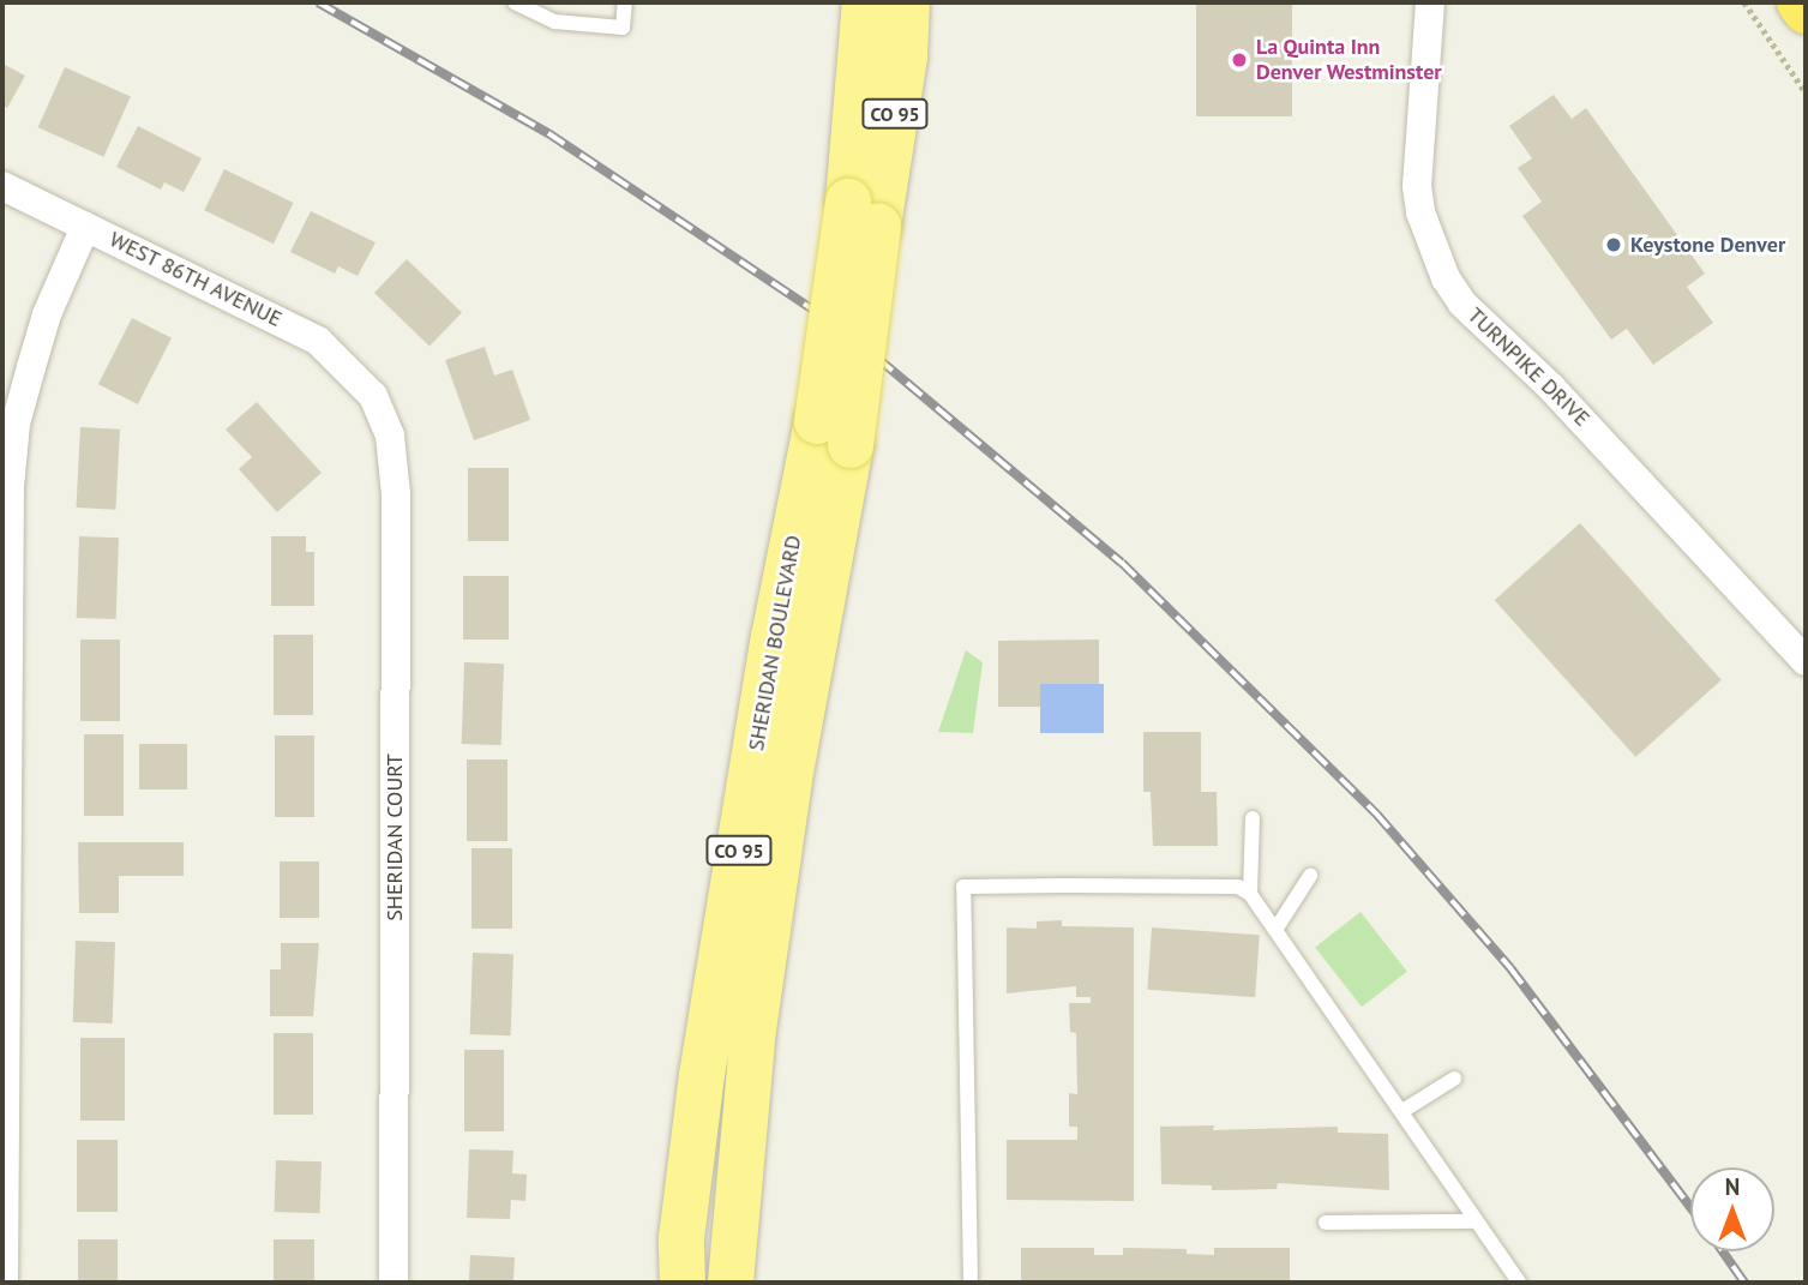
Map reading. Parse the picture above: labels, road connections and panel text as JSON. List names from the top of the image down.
{
  "streets": {
    "main road": ["CO 95", "SHERIDAN BOULEVARD"],
    "street": ["WEST 86TH AVENUE", "TURNPIKE DRIVE", "SHERIDAN COURT"]
  },
  "crossings": [
    ["WEST 86TH AVENUE", "SHERIDAN COURT"]
  ],
  "places": ["La Quinta Inn Denver Westminster", "Keystone Denver"],
  "north": "top"
}
